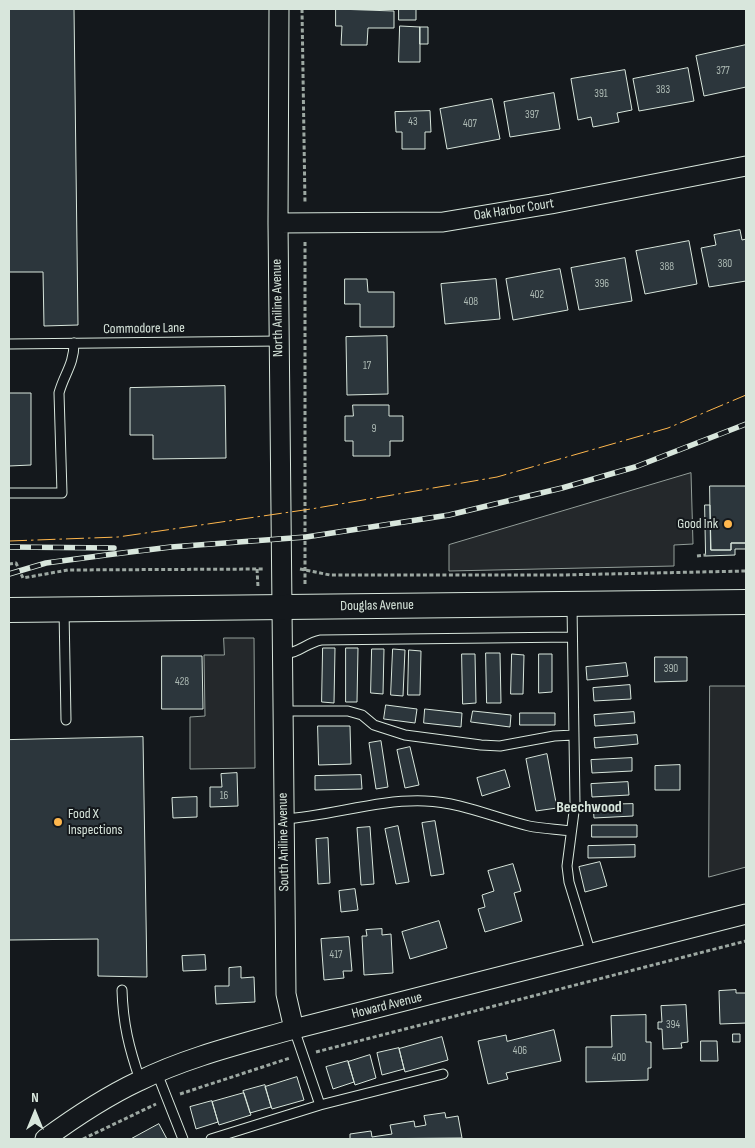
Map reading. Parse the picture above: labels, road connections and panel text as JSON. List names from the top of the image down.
{
  "streets": {
    "street": [
      "Oak Harbor Court",
      "North Aniline Avenue",
      "Douglas Avenue",
      "South Aniline Avenue",
      "Howard Avenue"
    ],
    "lane": ["Commodore Lane"]
  },
  "crossings": [
    ["Oak Harbor Court", "North Aniline Avenue"],
    ["North Aniline Avenue", "Commodore Lane"],
    ["North Aniline Avenue", "Douglas Avenue"],
    ["North Aniline Avenue", "South Aniline Avenue"],
    ["Douglas Avenue", "South Aniline Avenue"],
    ["South Aniline Avenue", "Howard Avenue"]
  ],
  "districts": ["Beechwood"],
  "places": ["Good Ink", "Food X Inspections"],
  "house_numbers": [
    "377",
    "383",
    "391",
    "397",
    "43",
    "407",
    "380",
    "388",
    "396",
    "402",
    "408",
    "17",
    "9",
    "390",
    "428",
    "16",
    "417",
    "394",
    "406",
    "400"
  ],
  "north": "top"
}
